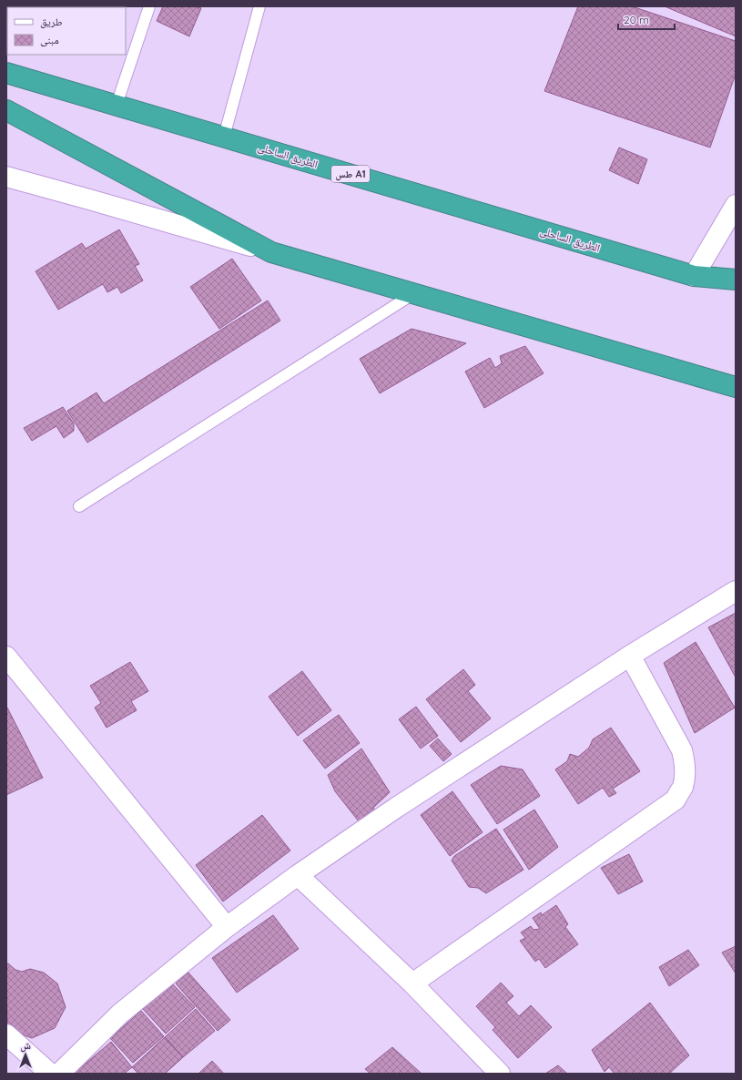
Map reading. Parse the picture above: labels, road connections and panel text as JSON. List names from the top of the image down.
{
  "streets": {
    "highway": ["الطريق الساحلى", "طس A1"]
  },
  "legend": ["طريق", "مبنى"],
  "scale_bar": "20 m",
  "north": "top"
}
